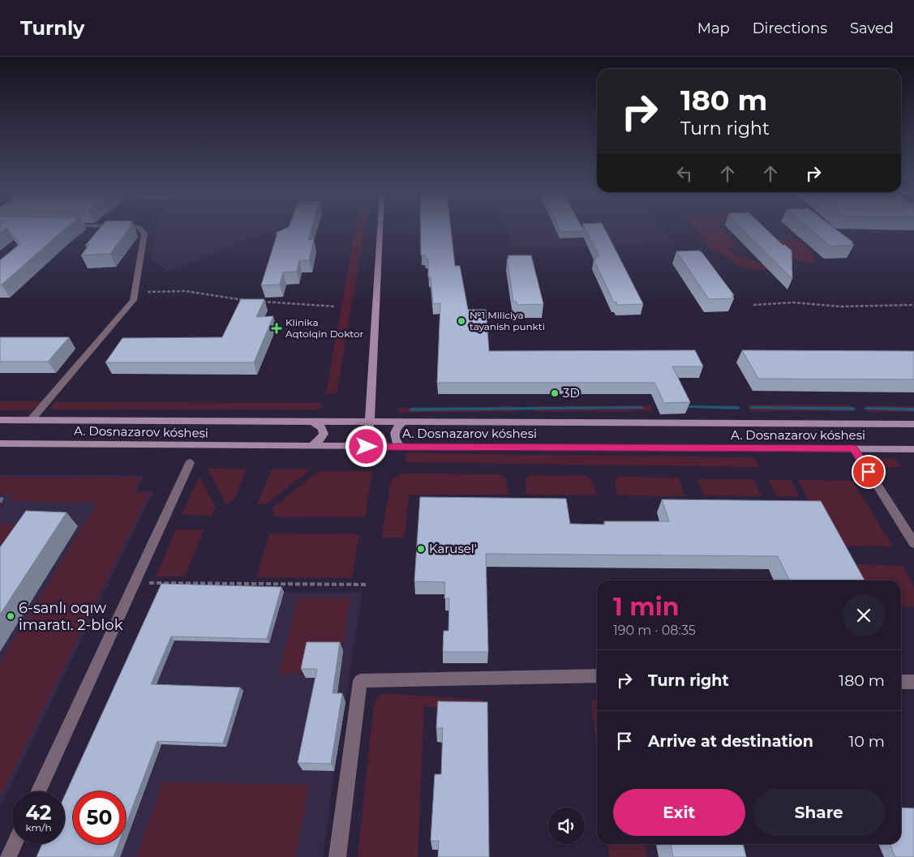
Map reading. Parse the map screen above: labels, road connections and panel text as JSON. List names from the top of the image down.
{
  "streets": {
    "main road": ["A. Dosnazarov kóshesi"]
  },
  "places": {
    "other": [
      "№1 Miliciya tayanish punkti",
      "3D",
      "Karusel'",
      "6-sanlı oqıw imaratı. 2-blok"
    ],
    "health": ["Klinika Aqtolqin Doktor"]
  },
  "page": {
    "header": "Turnly",
    "nav": ["Map", "Directions", "Saved"],
    "turn": ["180 m", "Turn right"],
    "heading": ["1 min", "190 m · 08:35"],
    "list": [
      {
        "name": "Turn right",
        "value": "180 m"
      },
      {
        "name": "Arrive at destination",
        "value": "10 m"
      }
    ],
    "buttons": ["Exit", "Share"],
    "speed": "42 km/h",
    "limit": "50"
  }
}
